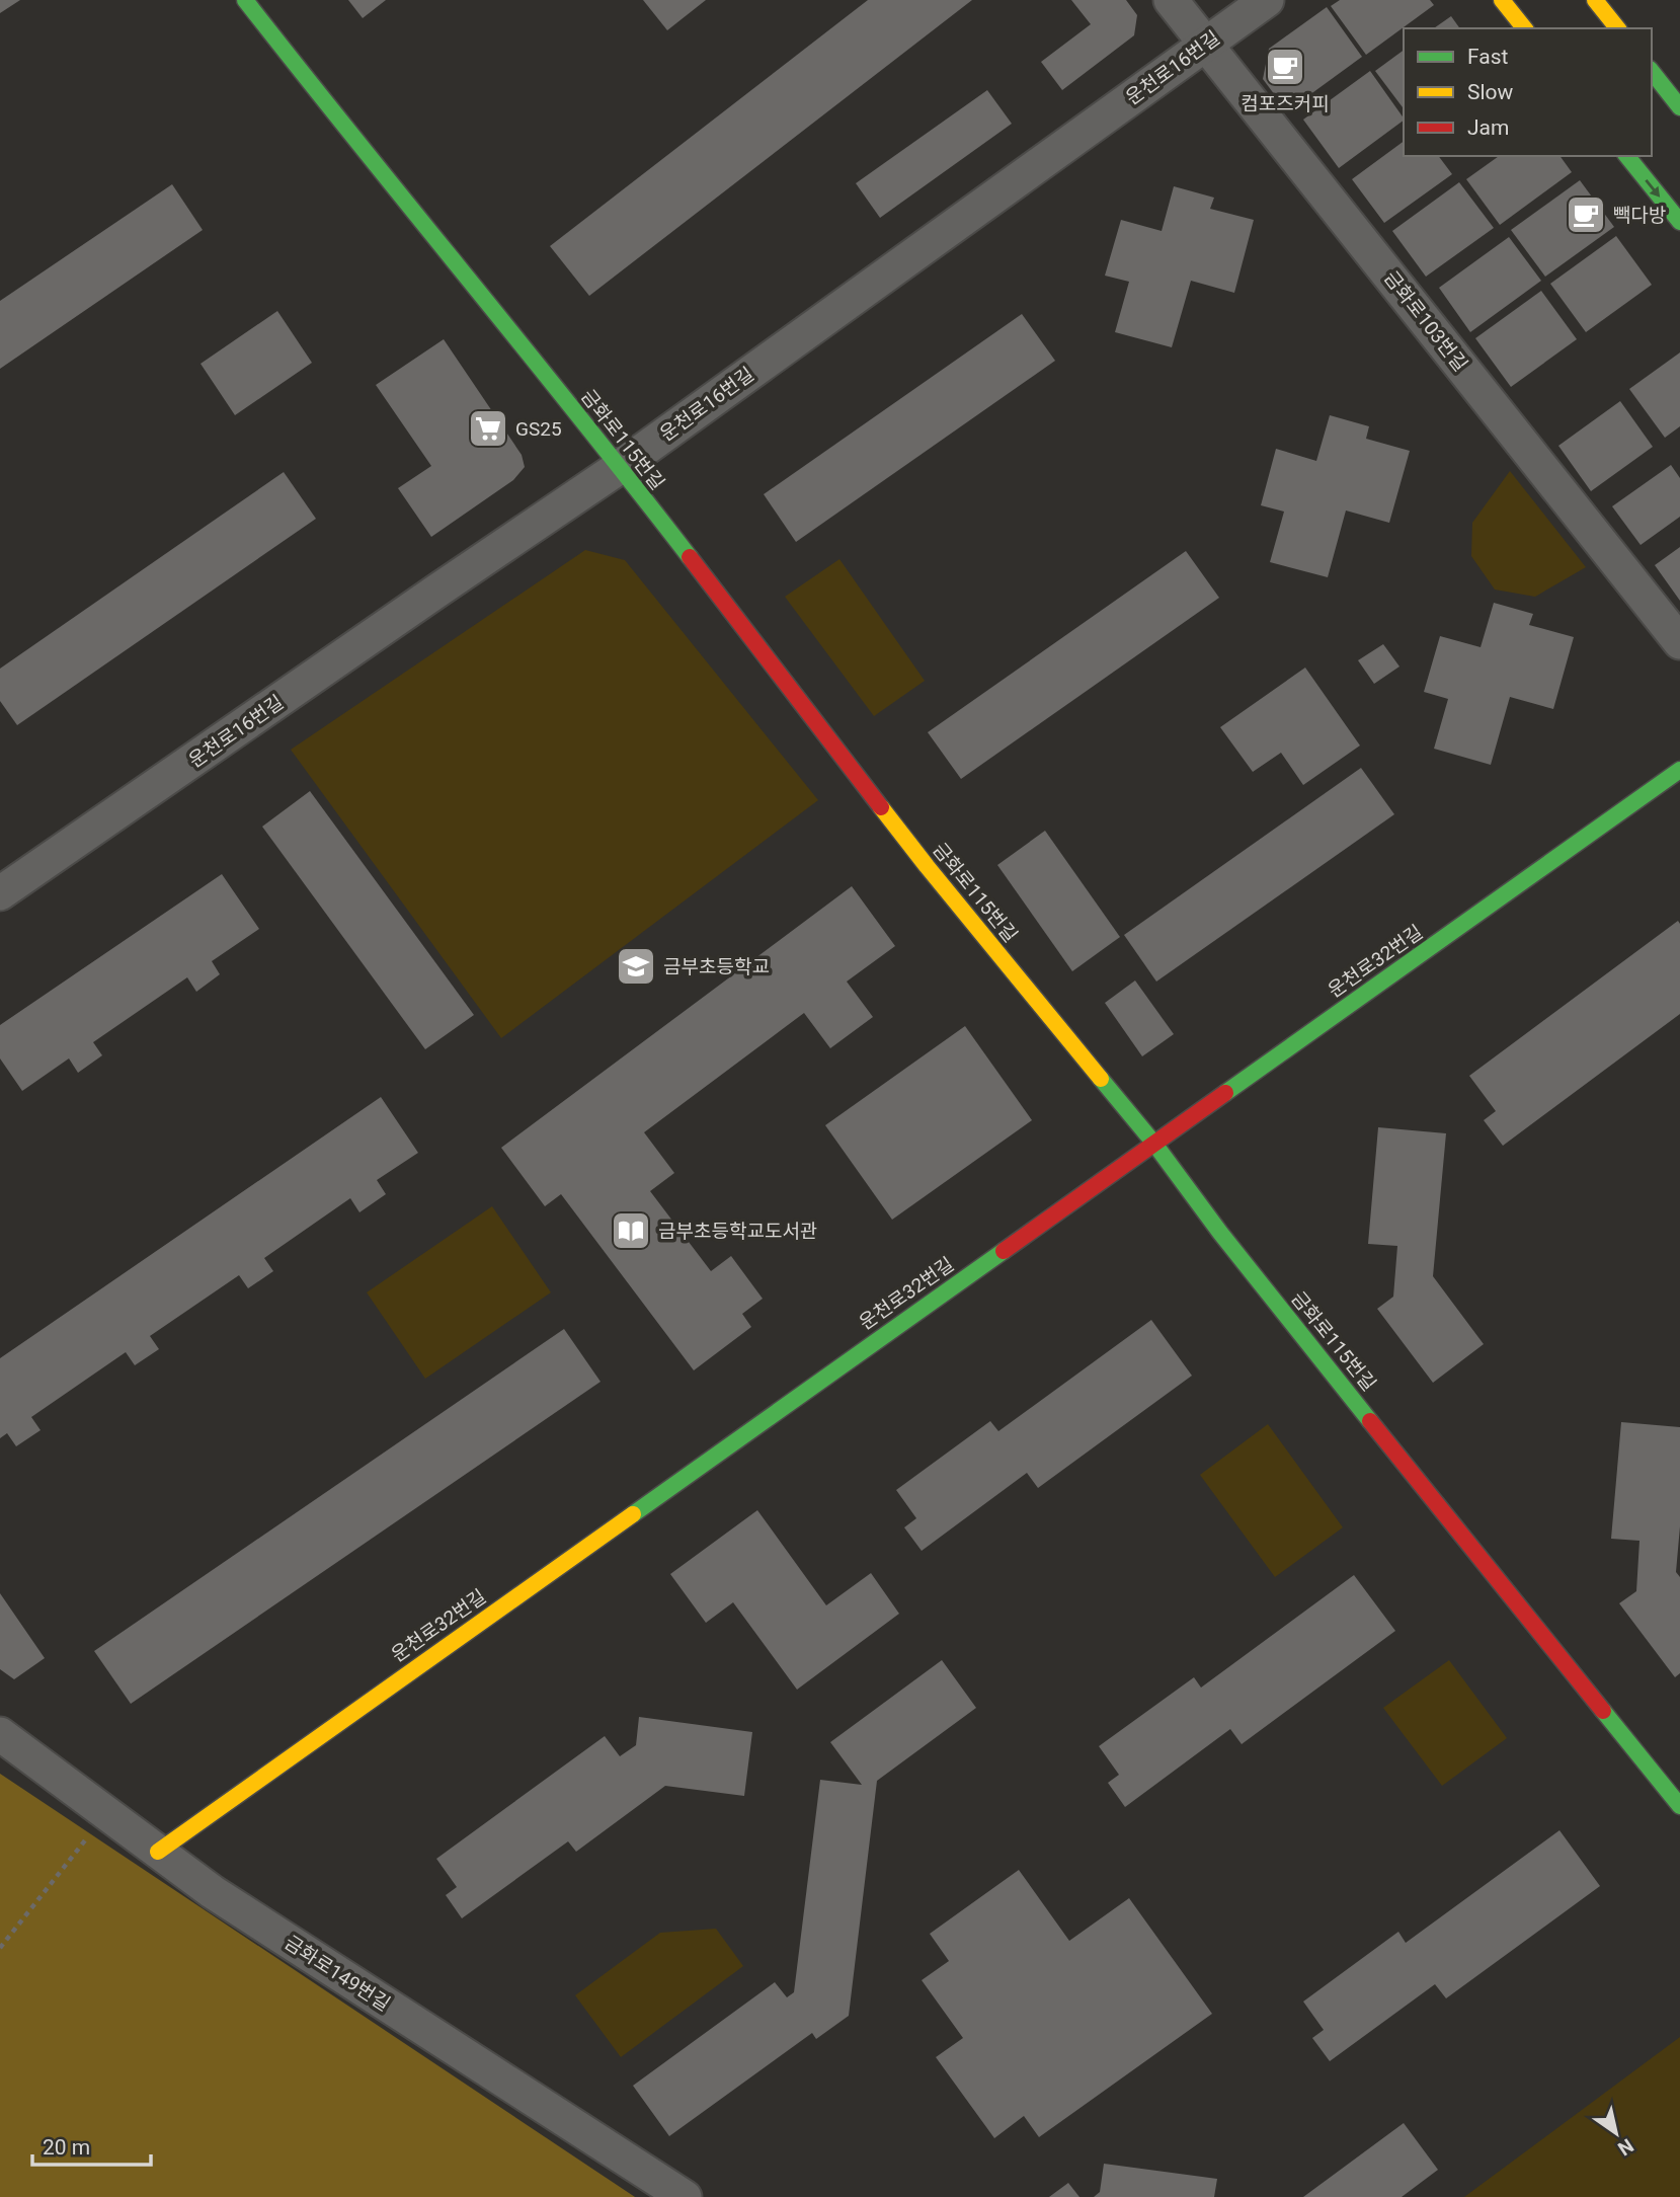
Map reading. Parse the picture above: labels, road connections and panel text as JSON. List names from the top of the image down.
{
  "streets": {
    "street": [
      "운천로16번길",
      "금화로103번길",
      "금화로115번길",
      "운천로32번길",
      "금화로149번길"
    ]
  },
  "crossings": [
    ["운천로16번길", "금화로103번길"],
    ["운천로16번길", "금화로115번길"],
    ["금화로115번길", "운천로32번길"],
    ["운천로32번길", "금화로149번길"]
  ],
  "places": {
    "cafe": ["컴포즈커피", "빽다방"],
    "supermarket": ["GS25"],
    "school or university": ["금부초등학교"],
    "library": ["금부초등학교도서관"]
  },
  "legend": ["Fast", "Slow", "Jam"],
  "scale_bar": "20 m",
  "north": "bottom right"
}
